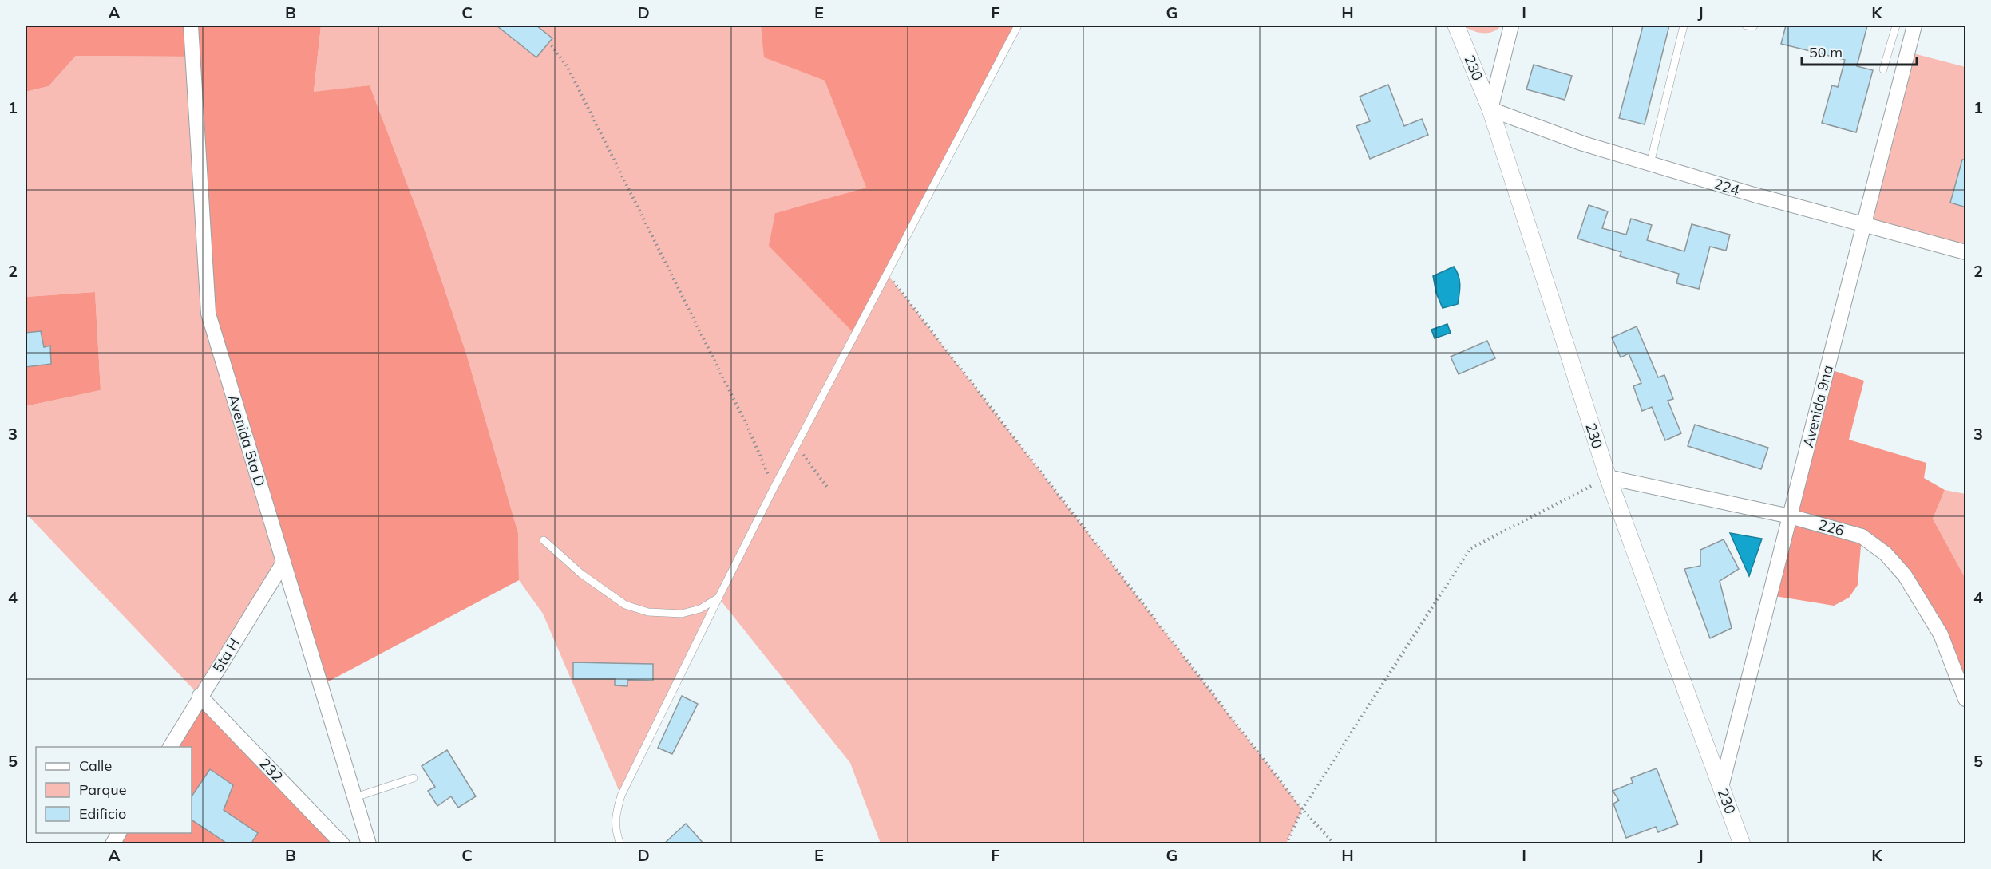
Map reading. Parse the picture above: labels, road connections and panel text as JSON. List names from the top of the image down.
{
  "streets": {
    "street": [
      "230",
      "224",
      "Avenida 9na",
      "Avenida 5ta D",
      "226",
      "5ta H",
      "232"
    ]
  },
  "crossings": [
    ["230", "224"],
    ["230", "Avenida 9na"],
    ["230", "226"],
    ["224", "Avenida 9na"],
    ["Avenida 9na", "226"],
    ["Avenida 5ta D", "5ta H"],
    ["5ta H", "232"]
  ],
  "legend": ["Calle", "Parque", "Edificio"],
  "scale_bar": "50 m",
  "grid": {
    "columns": [
      "A",
      "B",
      "C",
      "D",
      "E",
      "F",
      "G",
      "H",
      "I",
      "J",
      "K"
    ],
    "rows": [
      "1",
      "2",
      "3",
      "4",
      "5"
    ]
  }
}
